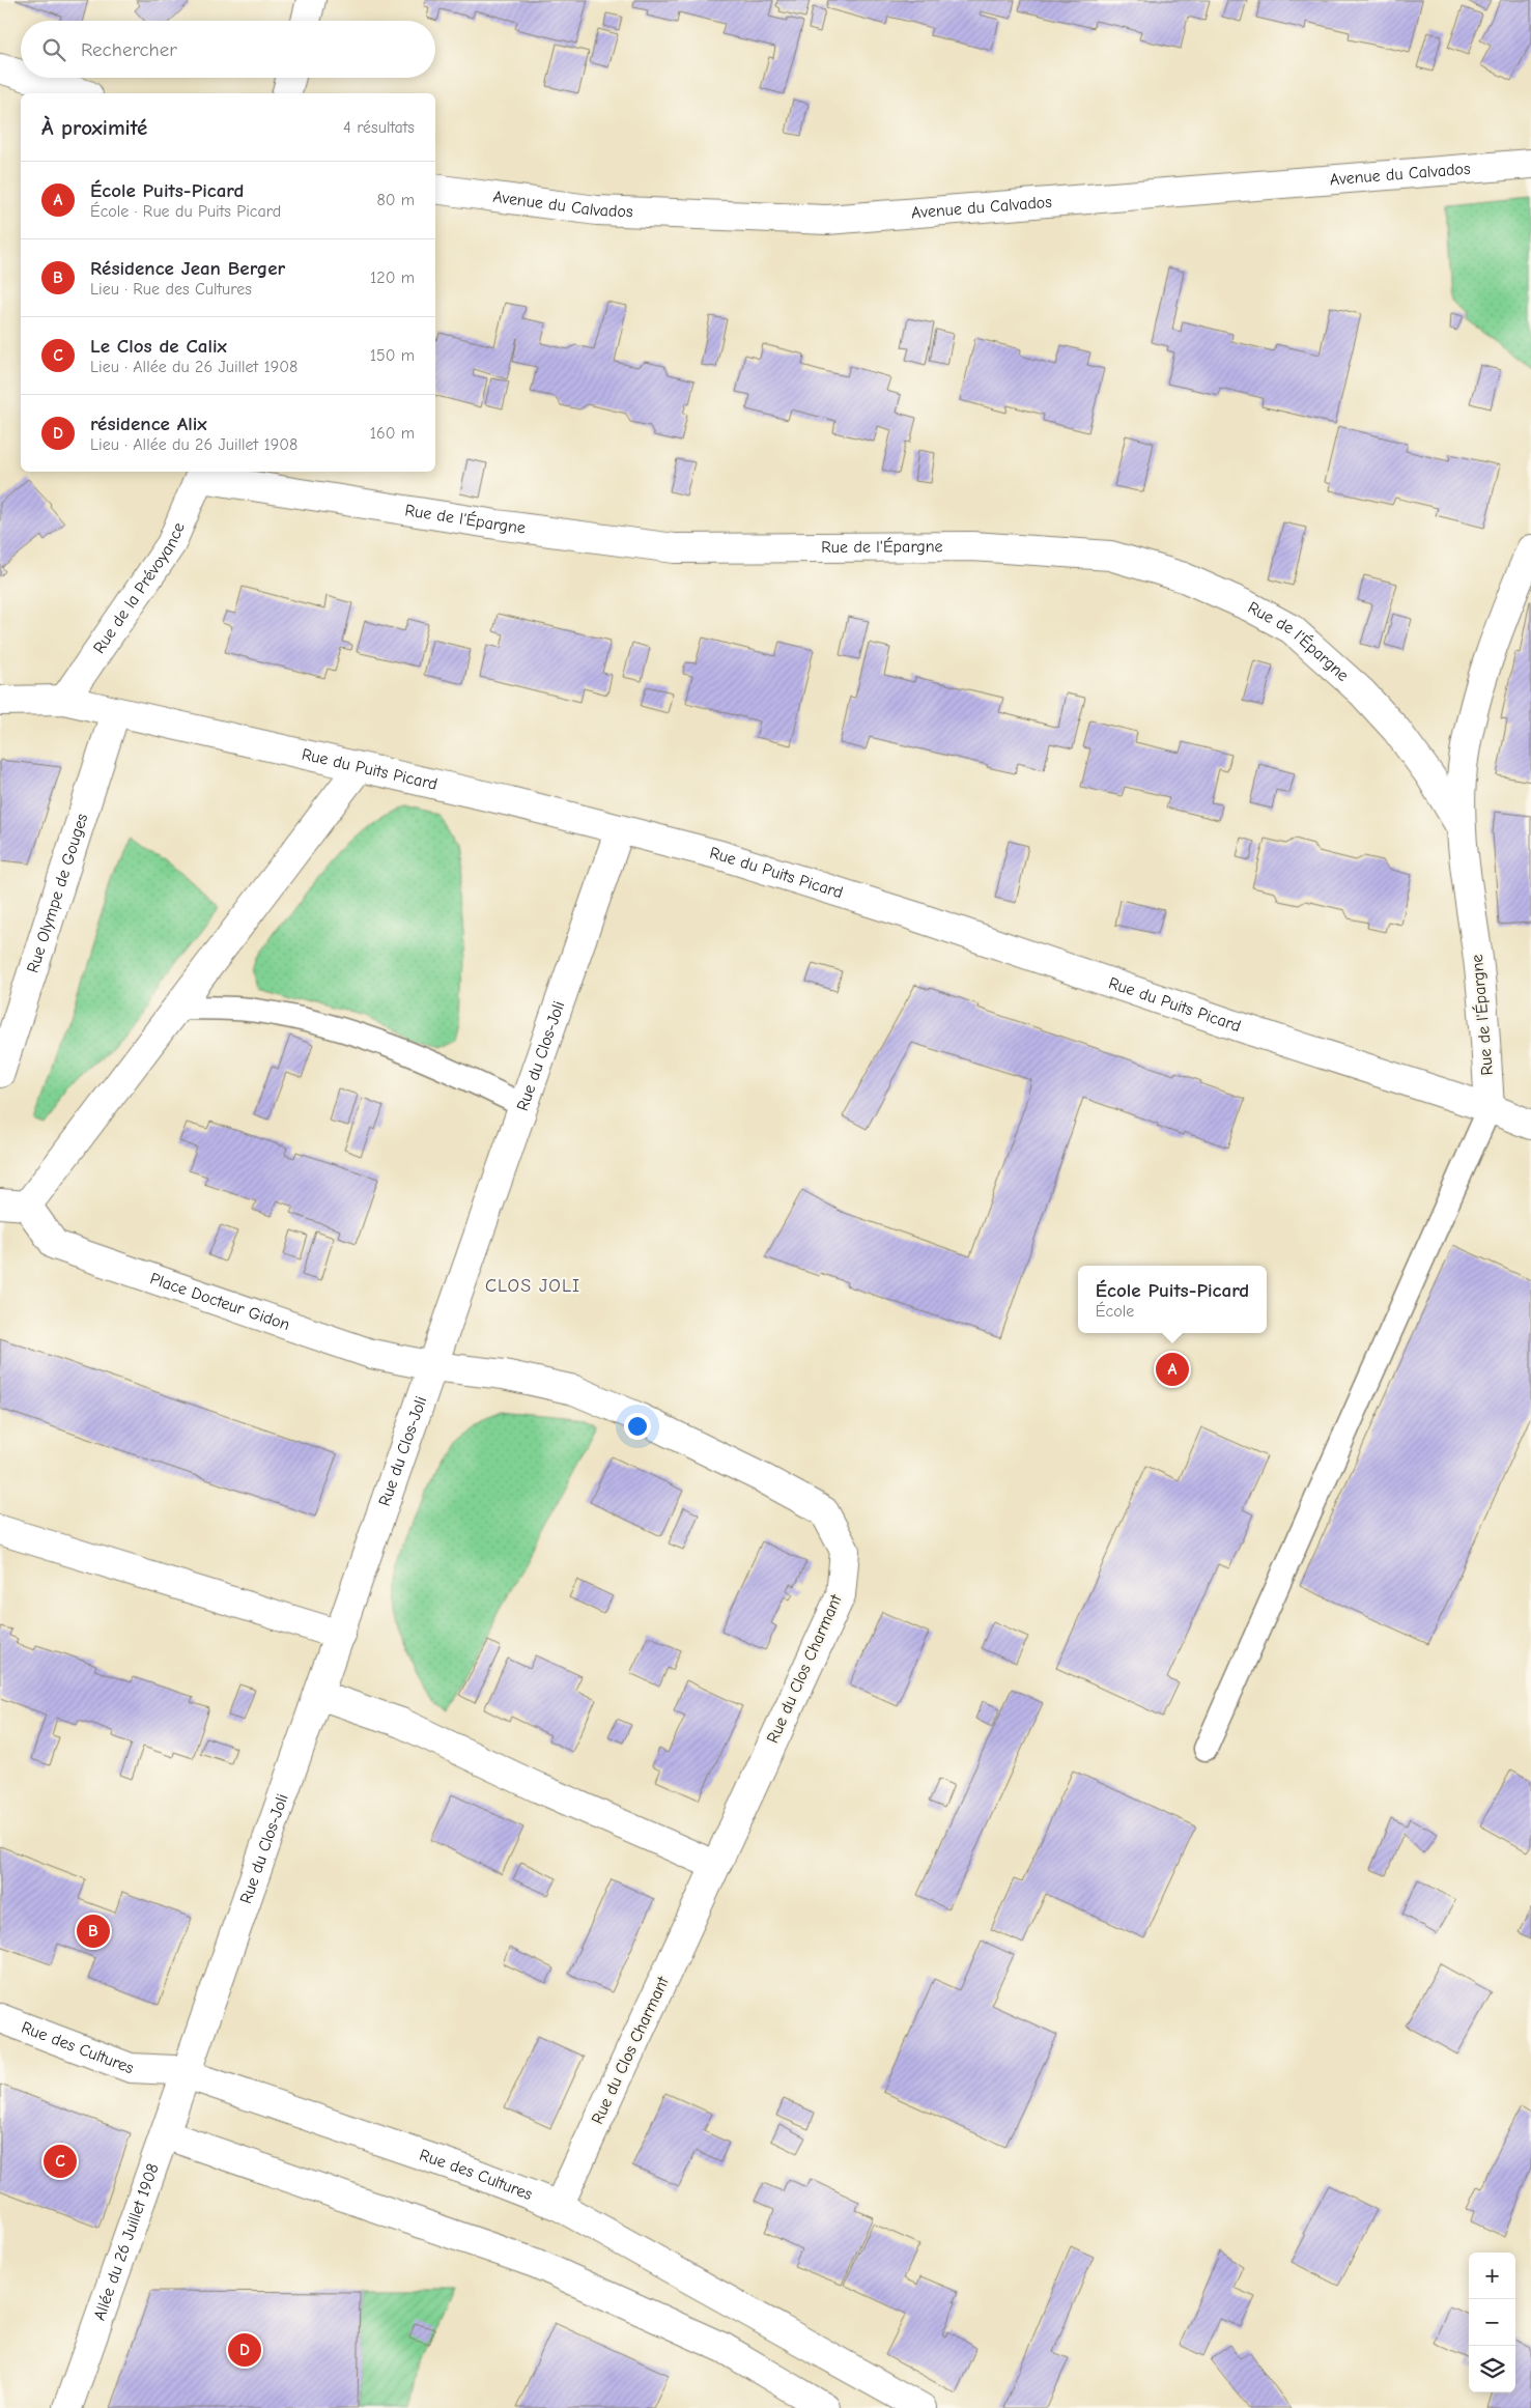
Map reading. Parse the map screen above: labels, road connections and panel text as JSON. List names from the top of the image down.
{
  "streets": {
    "street": [
      "Avenue du Calvados",
      "Rue de l'Épargne",
      "Rue de la Prévoyance",
      "Rue du Puits Picard",
      "Rue Olympe de Gouges",
      "Rue du Clos-Joli",
      "Place Docteur Gidon",
      "Rue du Clos Charmant",
      "Rue des Cultures",
      "Allée du 26 Juillet 1908"
    ]
  },
  "crossings": [
    ["Rue de l'Épargne", "Rue de la Prévoyance"],
    ["Rue de l'Épargne", "Rue du Puits Picard"],
    ["Rue de la Prévoyance", "Rue du Puits Picard"],
    ["Rue du Puits Picard", "Rue Olympe de Gouges"],
    ["Rue du Puits Picard", "Rue du Clos-Joli"],
    ["Rue du Clos-Joli", "Place Docteur Gidon"],
    ["Rue du Clos-Joli", "Rue du Clos Charmant"],
    ["Rue du Clos-Joli", "Rue des Cultures"],
    ["Rue du Clos-Joli", "Allée du 26 Juillet 1908"],
    ["Place Docteur Gidon", "Rue du Clos Charmant"],
    ["Rue du Clos Charmant", "Rue des Cultures"],
    ["Rue des Cultures", "Allée du 26 Juillet 1908"]
  ],
  "districts": ["CLOS JOLI"],
  "page": {
    "search": "Rechercher",
    "heading": ["À proximité", "4 résultats"],
    "list": [
      {
        "mark": "A",
        "name": "École Puits-Picard",
        "note": "École · Rue du Puits Picard",
        "value": "80 m"
      },
      {
        "mark": "B",
        "name": "Résidence Jean Berger",
        "note": "Lieu · Rue des Cultures",
        "value": "120 m"
      },
      {
        "mark": "C",
        "name": "Le Clos de Calix",
        "note": "Lieu · Allée du 26 Juillet 1908",
        "value": "150 m"
      },
      {
        "mark": "D",
        "name": "résidence Alix",
        "note": "Lieu · Allée du 26 Juillet 1908",
        "value": "160 m"
      }
    ],
    "popup": ["École Puits-Picard", "École"],
    "pins": [
      "A",
      "B",
      "C",
      "D"
    ],
    "map_buttons": ["+", "−"]
  }
}
